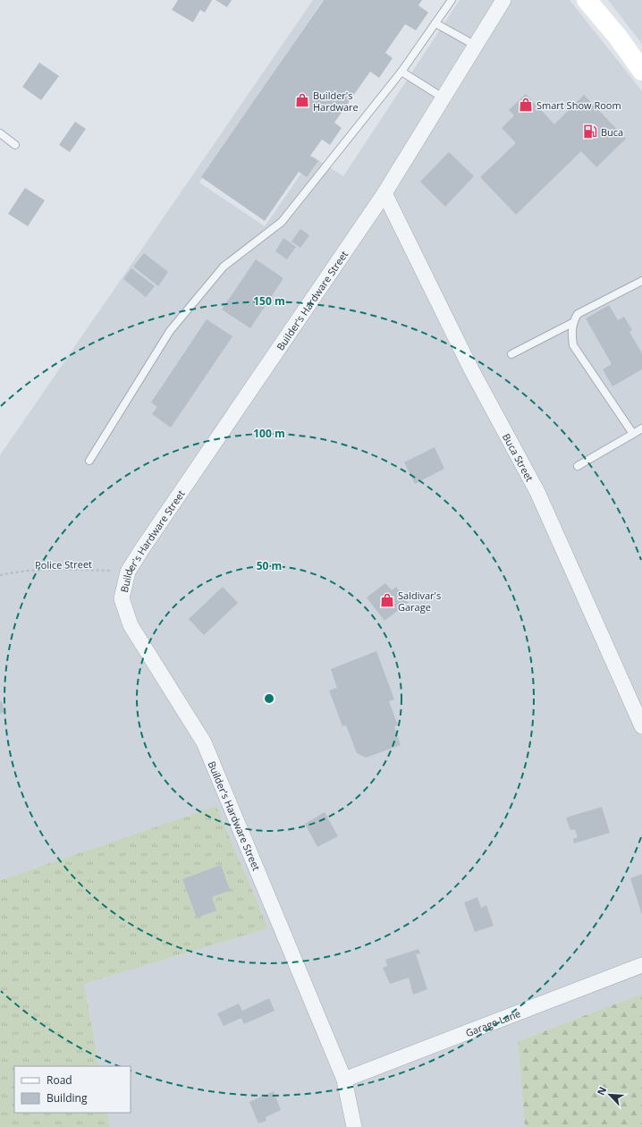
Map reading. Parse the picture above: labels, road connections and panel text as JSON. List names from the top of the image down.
{
  "streets": {
    "street": ["Builder's Hardware Street", "Buca Street", "Garage Lane"],
    "path": ["Police Street"]
  },
  "crossings": [
    ["Builder's Hardware Street", "Buca Street"],
    ["Builder's Hardware Street", "Police Street"],
    ["Builder's Hardware Street", "Garage Lane"]
  ],
  "places": {
    "shop": ["Builder's Hardware", "Smart Show Room", "Saldivar's Garage"],
    "fuel station": ["Buca"]
  },
  "legend": ["Road", "Building"],
  "north": "top left",
  "rings": ["150 m", "100 m", "50 m"]
}
